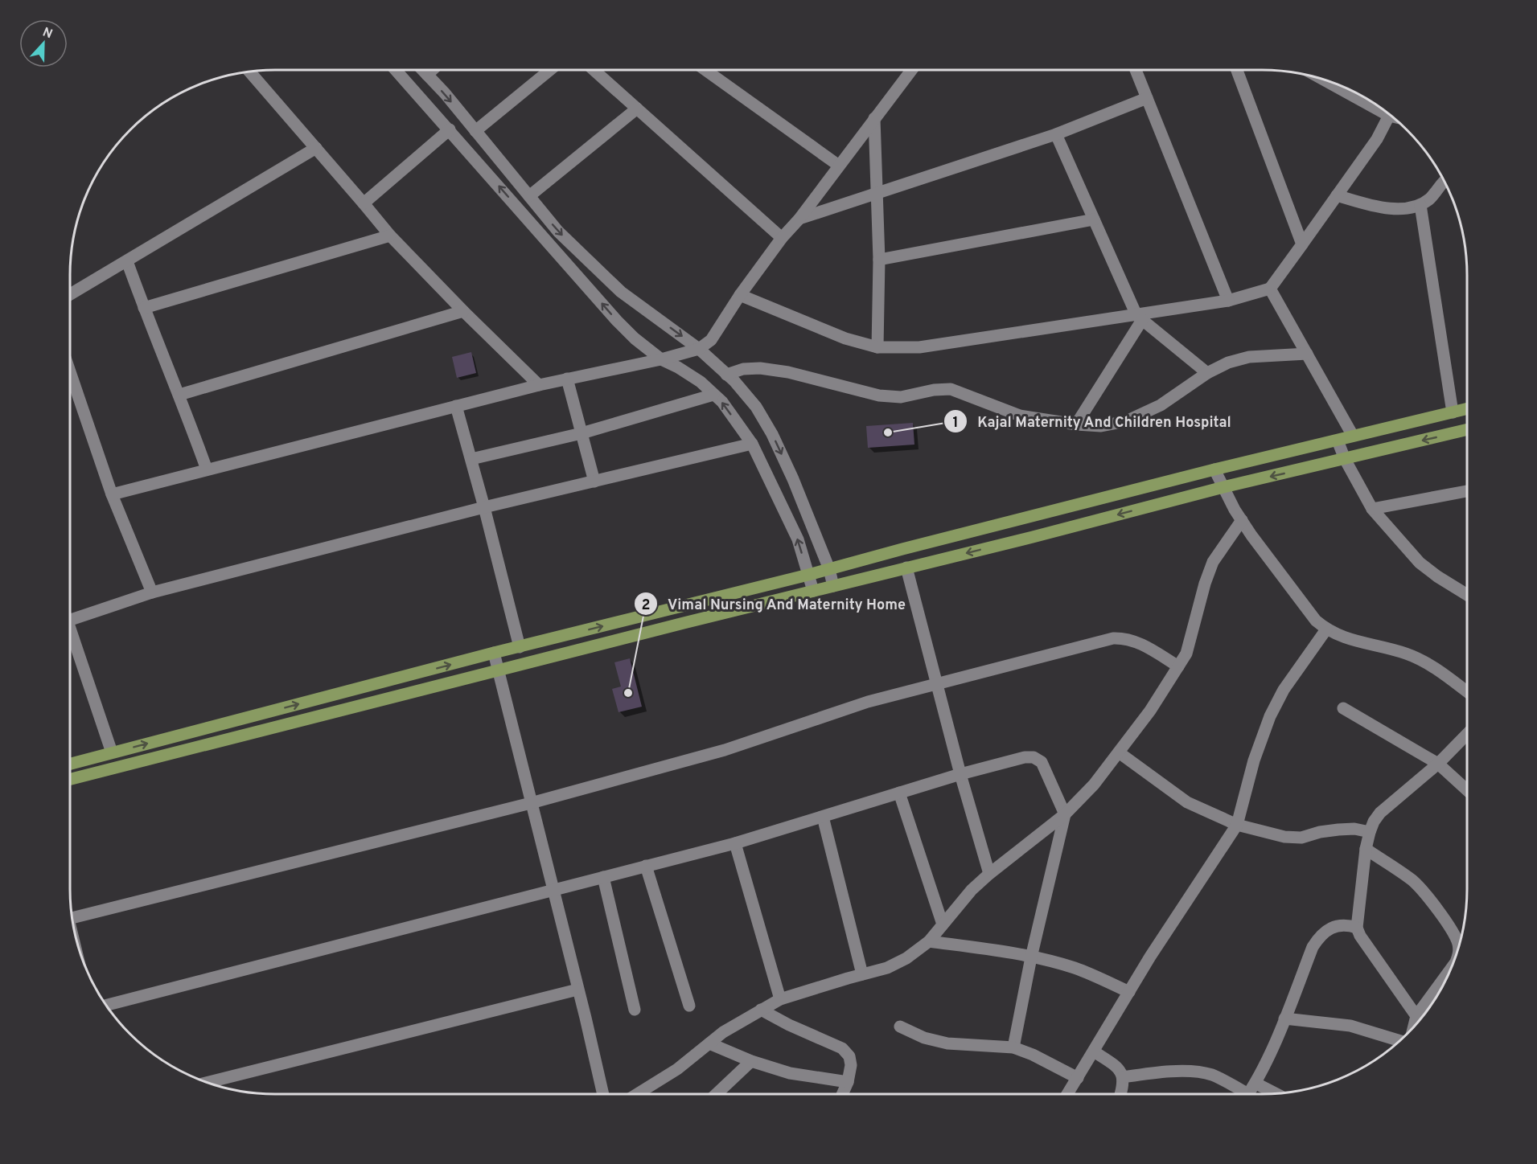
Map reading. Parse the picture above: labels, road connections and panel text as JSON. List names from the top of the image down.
{
  "places": ["Kajal Maternity And Children Hospital", "Vimal Nursing And Maternity Home"],
  "north": "top"
}
